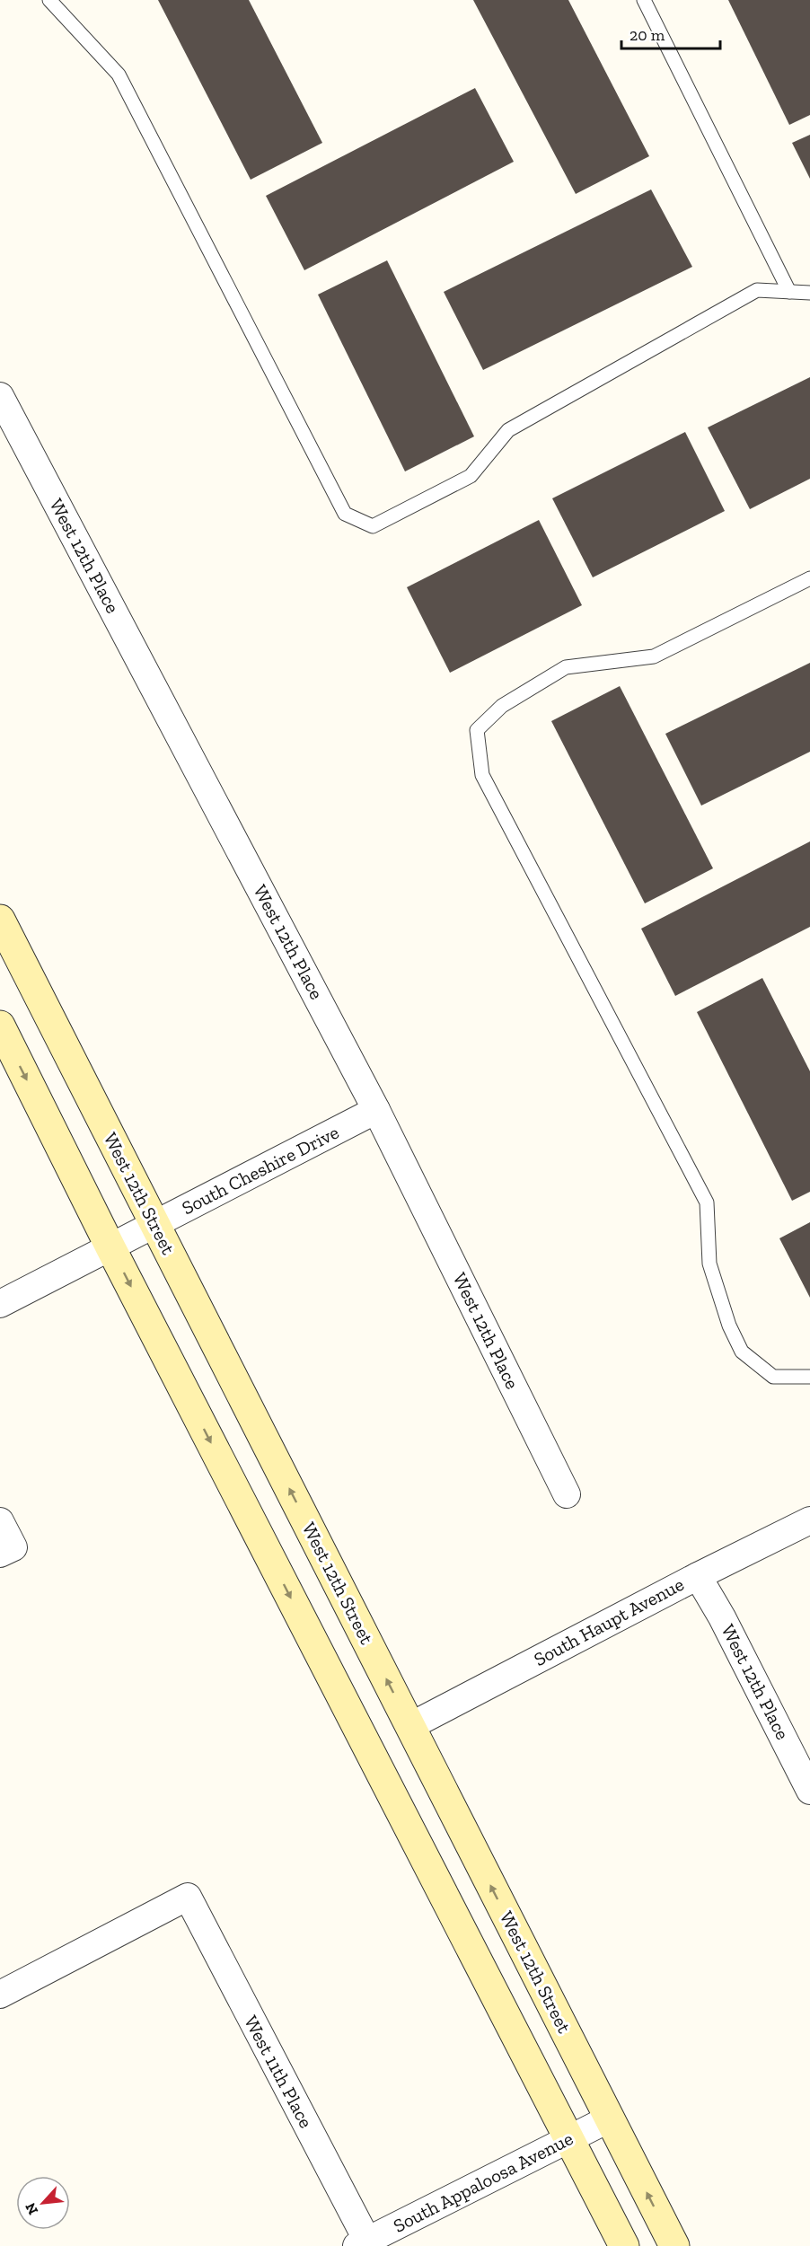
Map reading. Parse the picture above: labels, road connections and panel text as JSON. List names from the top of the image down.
{
  "streets": {
    "street": [
      "West 12th Place",
      "South Cheshire Drive",
      "West 12th Street",
      "South Haupt Avenue",
      "West 11th Place",
      "South Appaloosa Avenue"
    ]
  },
  "crossings": [
    ["West 12th Place", "South Cheshire Drive"],
    ["West 12th Place", "South Haupt Avenue"],
    ["South Cheshire Drive", "West 12th Street"],
    ["West 12th Street", "South Haupt Avenue"],
    ["West 12th Street", "South Appaloosa Avenue"],
    ["West 11th Place", "South Appaloosa Avenue"]
  ],
  "scale_bar": "20 m",
  "north": "bottom left"
}
